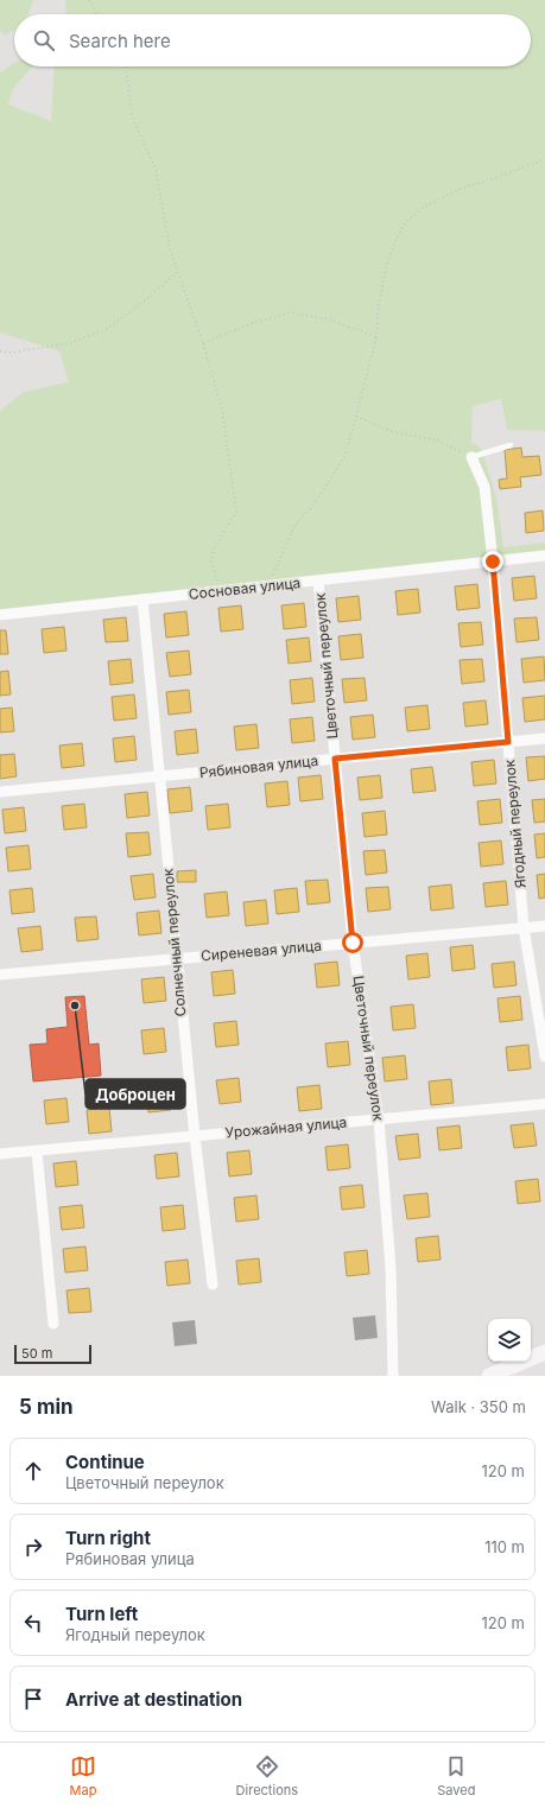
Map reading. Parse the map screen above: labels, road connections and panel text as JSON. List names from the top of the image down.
{
  "streets": {
    "street": [
      "Сосновая улица",
      "Цветочный переулок",
      "Рябиновая улица",
      "Ягодный переулок",
      "Солнечный переулок",
      "Сиреневая улица",
      "Урожайная улица"
    ]
  },
  "crossings": [
    ["Сосновая улица", "Цветочный переулок"],
    ["Сосновая улица", "Ягодный переулок"],
    ["Сосновая улица", "Солнечный переулок"],
    ["Цветочный переулок", "Рябиновая улица"],
    ["Цветочный переулок", "Сиреневая улица"],
    ["Цветочный переулок", "Урожайная улица"],
    ["Рябиновая улица", "Ягодный переулок"],
    ["Рябиновая улица", "Солнечный переулок"],
    ["Ягодный переулок", "Сиреневая улица"],
    ["Солнечный переулок", "Сиреневая улица"],
    ["Солнечный переулок", "Урожайная улица"]
  ],
  "places": ["Доброцен"],
  "scale_bar": "50 m",
  "page": {
    "search": "Search here",
    "scale": "50 m",
    "heading": ["5 min", "Walk · 350 m"],
    "list": [
      ["Continue", "Цветочный переулок", "120 m"],
      ["Turn right", "Рябиновая улица", "110 m"],
      ["Turn left", "Ягодный переулок", "120 m"],
      "Arrive at destination"
    ],
    "nav": ["Map", "Directions", "Saved"]
  }
}
